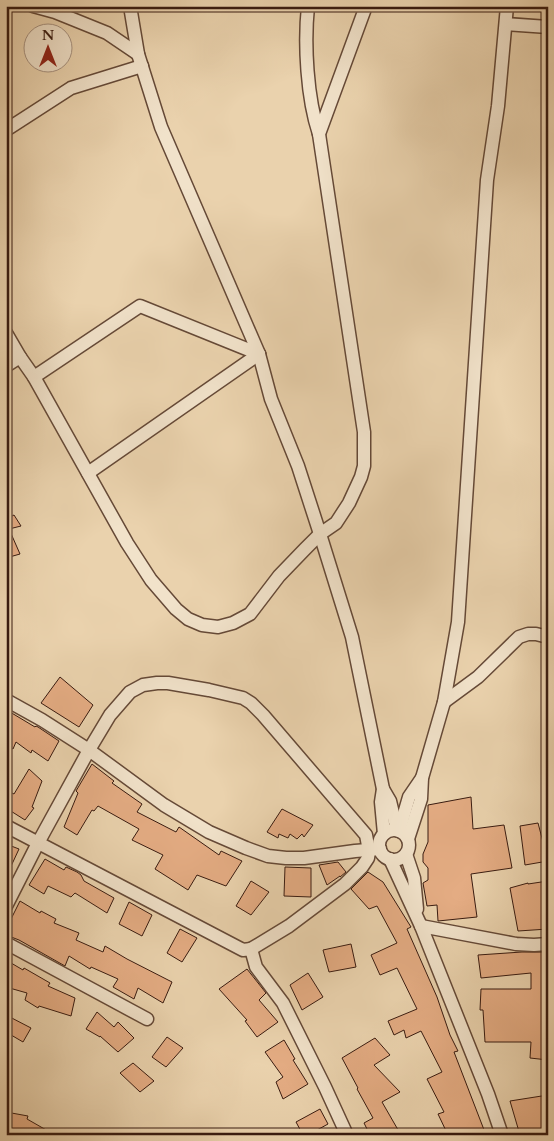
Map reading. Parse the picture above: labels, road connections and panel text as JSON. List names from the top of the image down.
{
  "north": "top"
}
